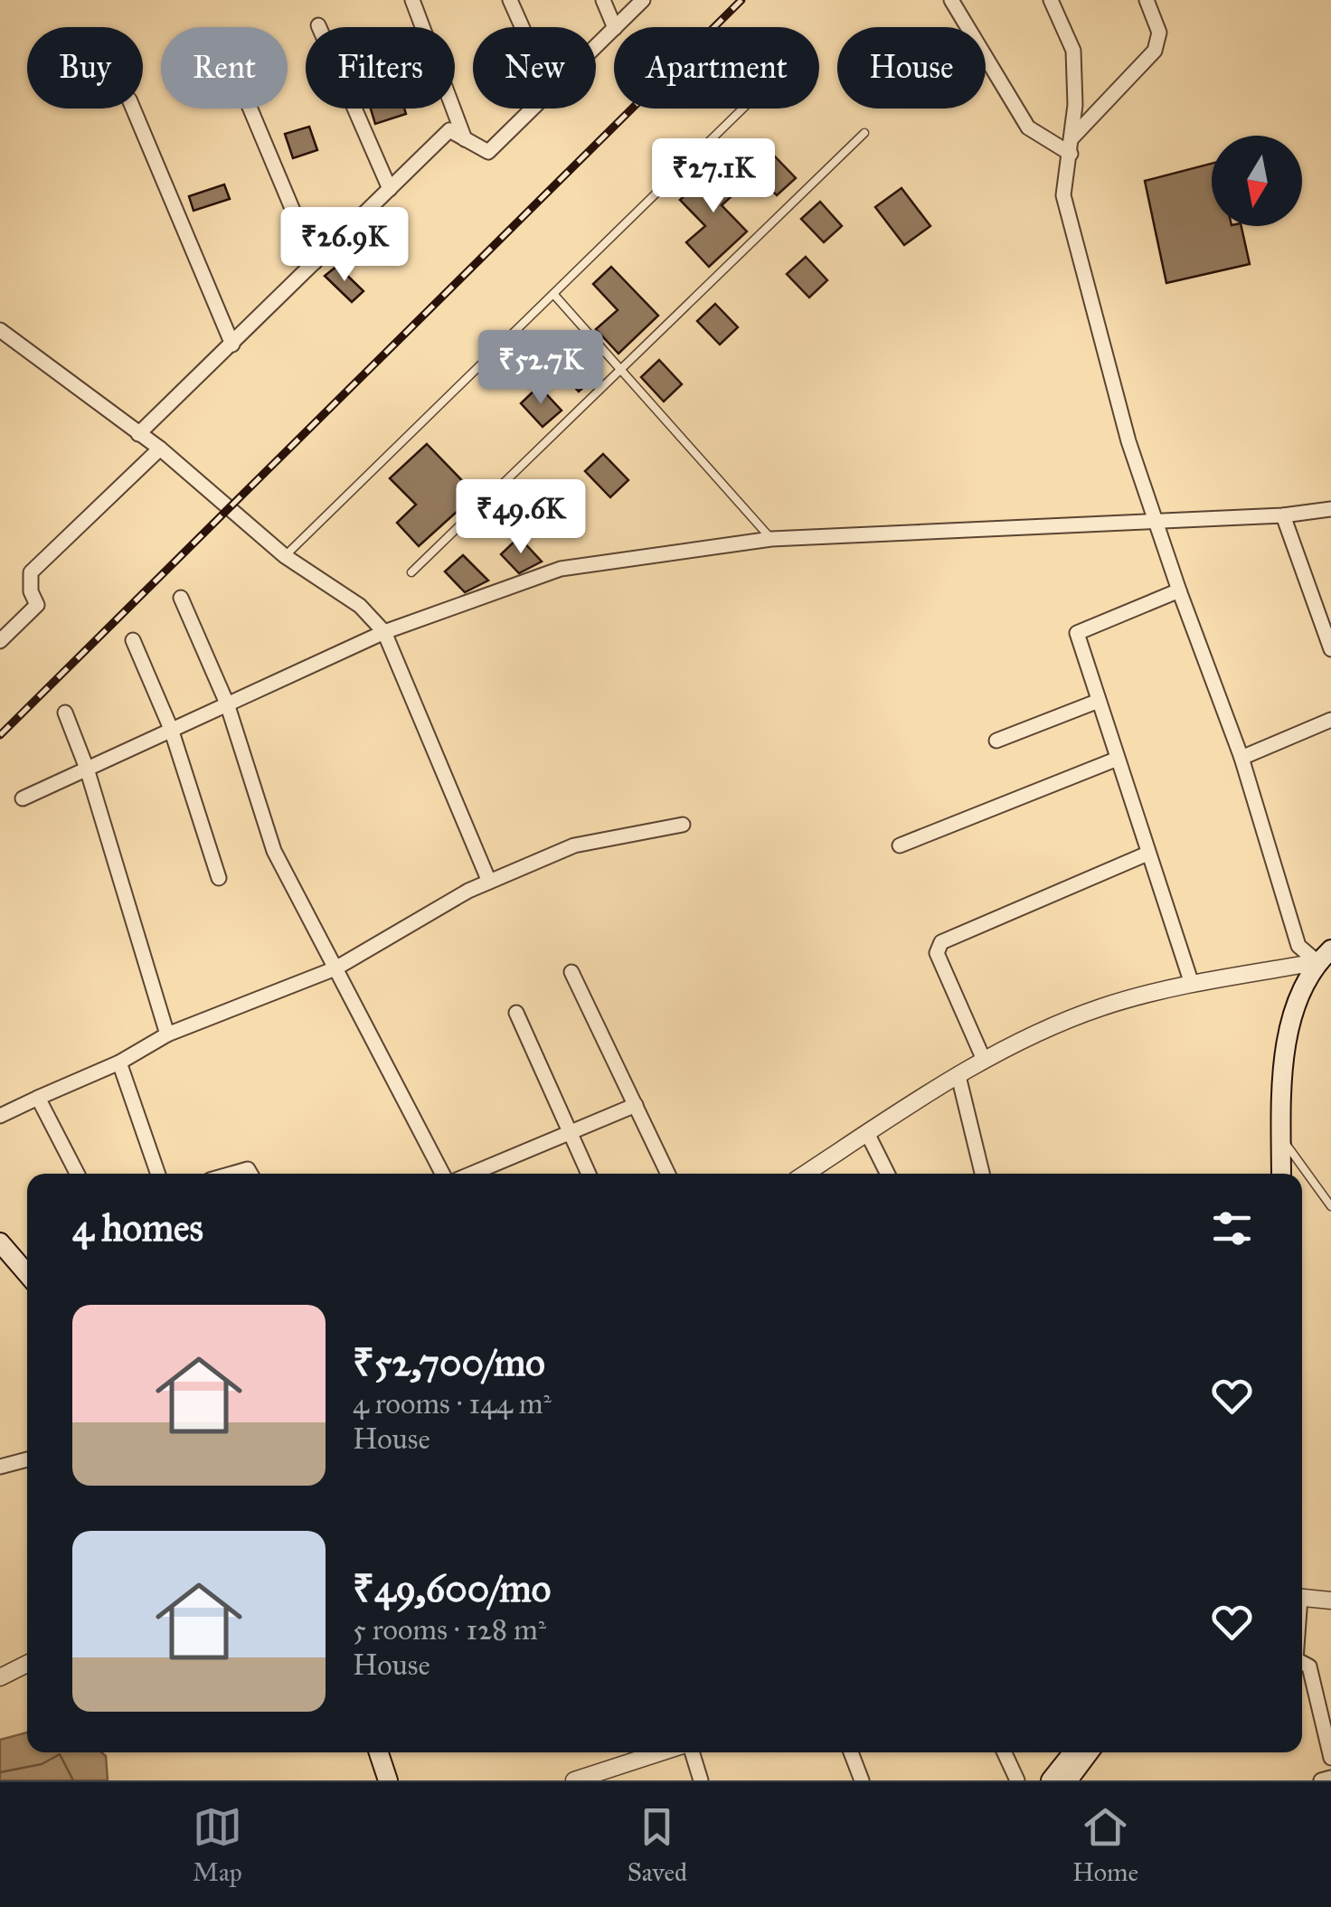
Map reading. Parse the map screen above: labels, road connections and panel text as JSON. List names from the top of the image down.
{
  "north": "bottom",
  "page": {
    "chip": [
      "Buy",
      "Rent",
      "Filters",
      "New",
      "Apartment",
      "House"
    ],
    "price": [
      "₹27.1K",
      "₹26.9K",
      "₹52.7K",
      "₹49.6K"
    ],
    "heading": "4 homes",
    "list": [
      {
        "name": "₹52,700/mo",
        "note": "4 rooms · 144 m² · House"
      },
      {
        "name": "₹49,600/mo",
        "note": "5 rooms · 128 m² · House"
      }
    ],
    "tabs": ["Map", "Saved", "Home"]
  }
}
